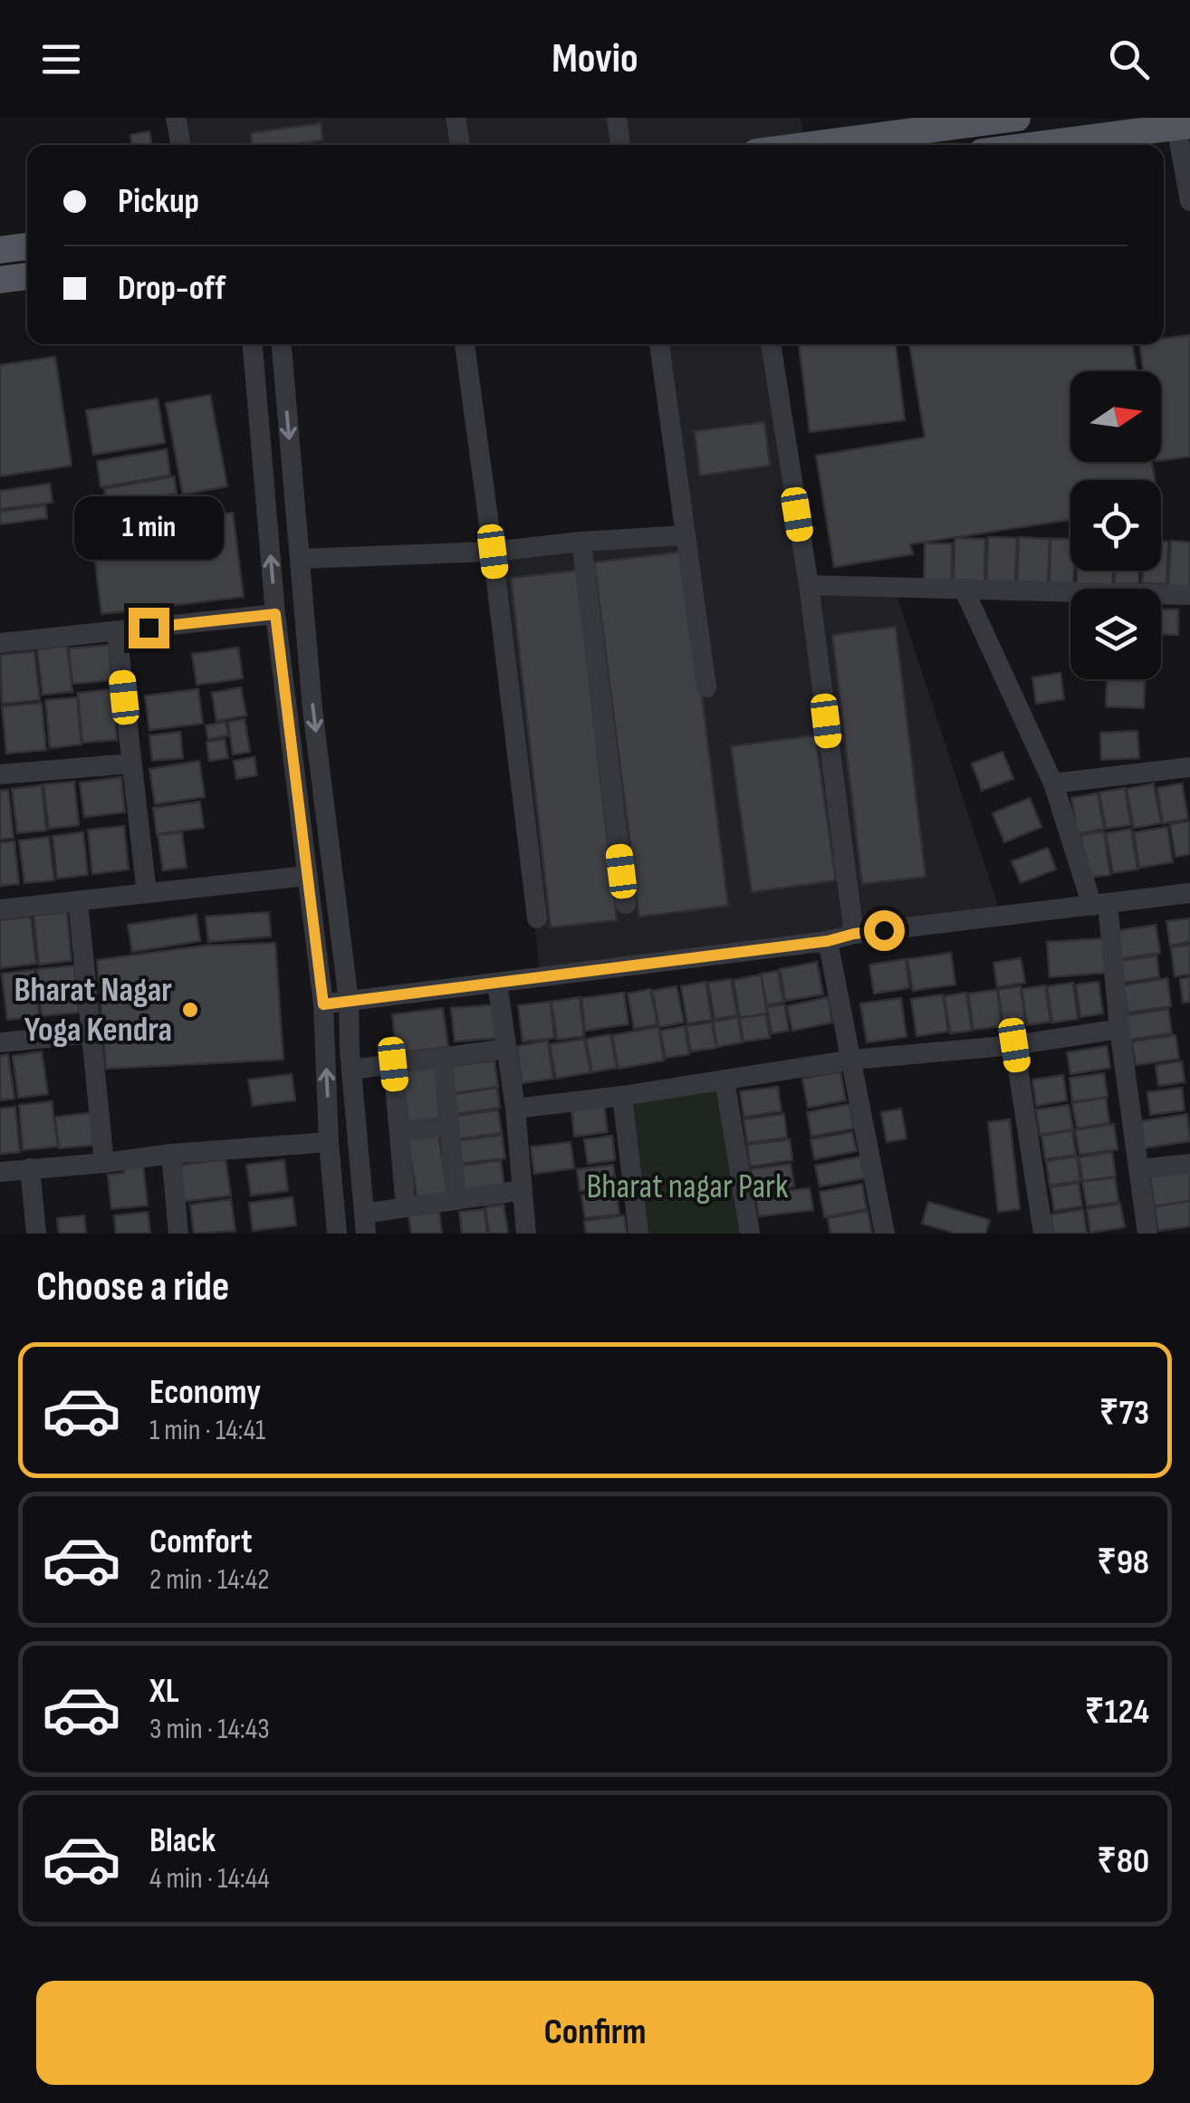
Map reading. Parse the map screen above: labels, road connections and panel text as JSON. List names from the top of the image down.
{
  "parks": ["Bharat nagar Park"],
  "places": ["Bharat Nagar Yoga Kendra"],
  "north": "right",
  "page": {
    "header": "Movio",
    "banner": ["Pickup", "Drop-off"],
    "bubble": "1 min",
    "heading": "Choose a ride",
    "list": [
      {
        "name": "Economy",
        "note": "1 min · 14:41",
        "value": "₹73"
      },
      {
        "name": "Comfort",
        "note": "2 min · 14:42",
        "value": "₹98"
      },
      {
        "name": "XL",
        "note": "3 min · 14:43",
        "value": "₹124"
      },
      {
        "name": "Black",
        "note": "4 min · 14:44",
        "value": "₹80"
      }
    ],
    "buttons": "Confirm"
  }
}
